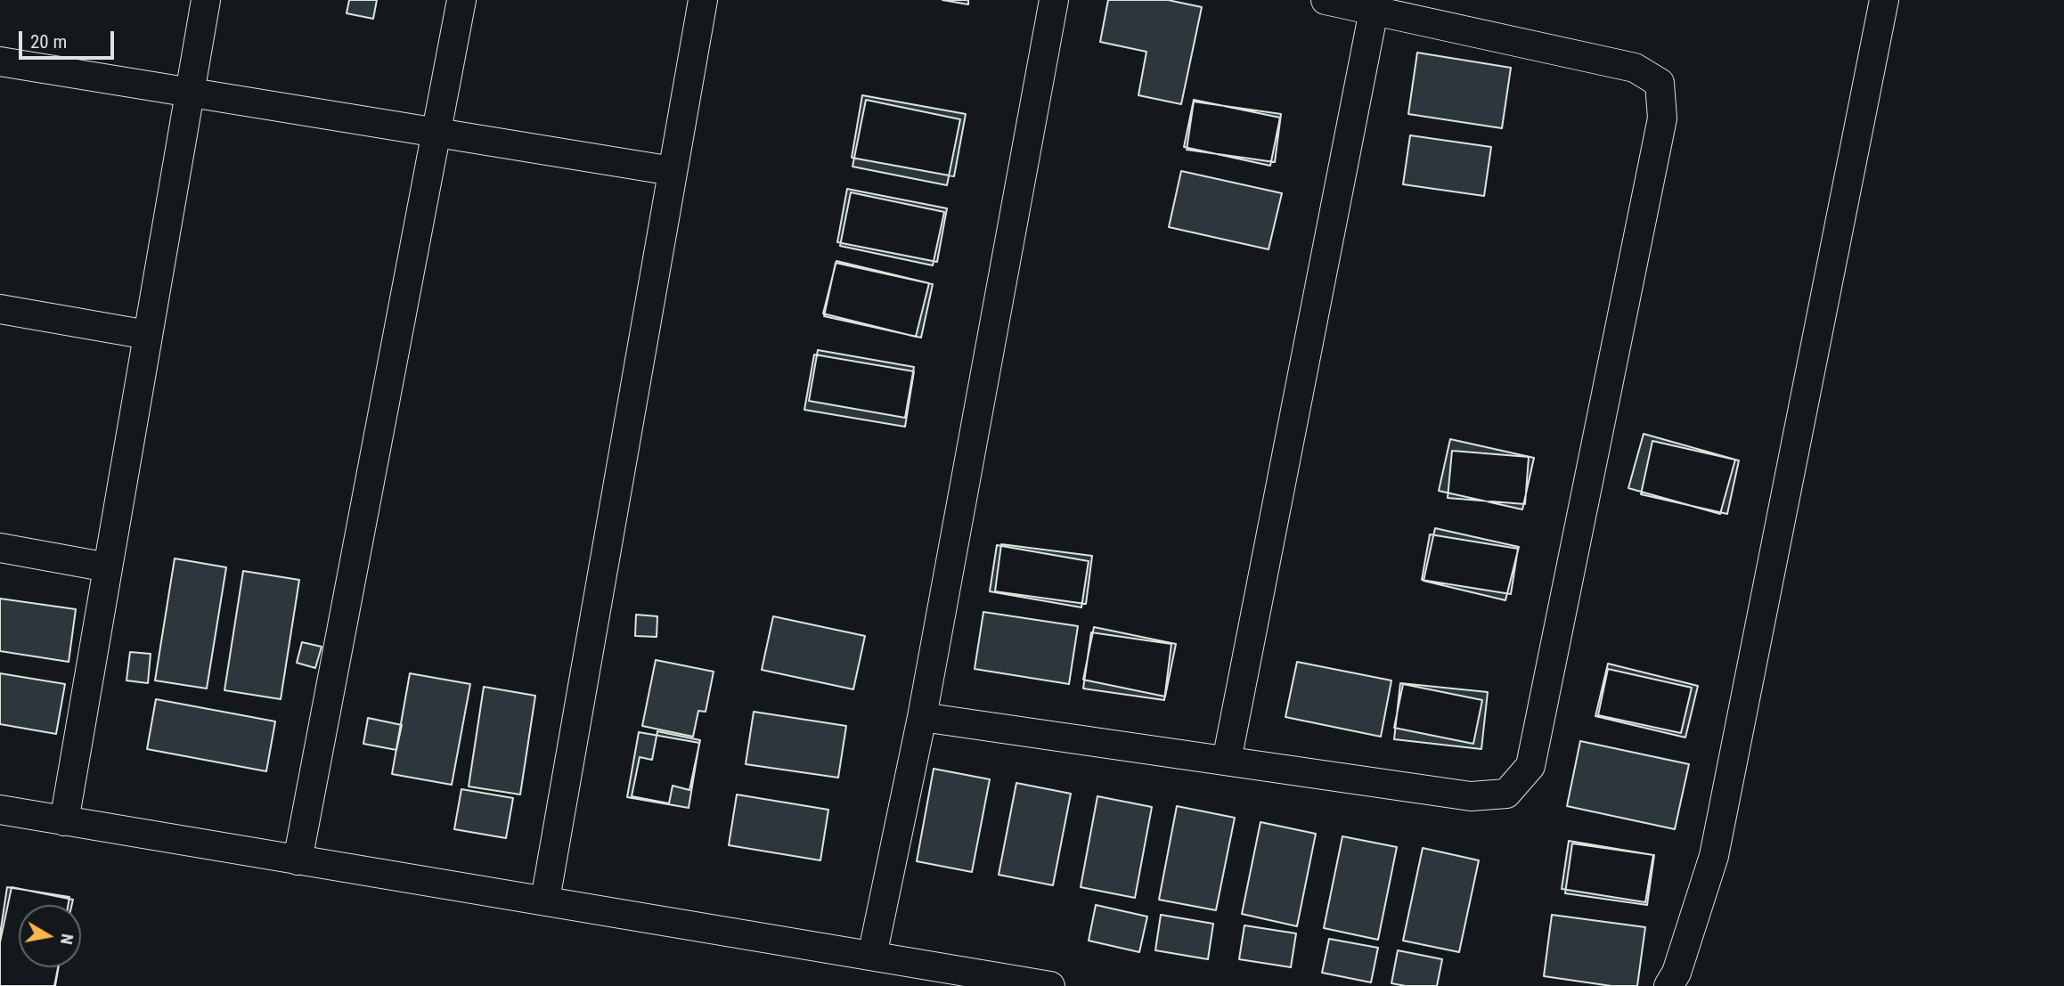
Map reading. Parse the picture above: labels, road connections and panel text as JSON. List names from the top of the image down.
{
  "scale_bar": "20 m",
  "north": "right"
}
